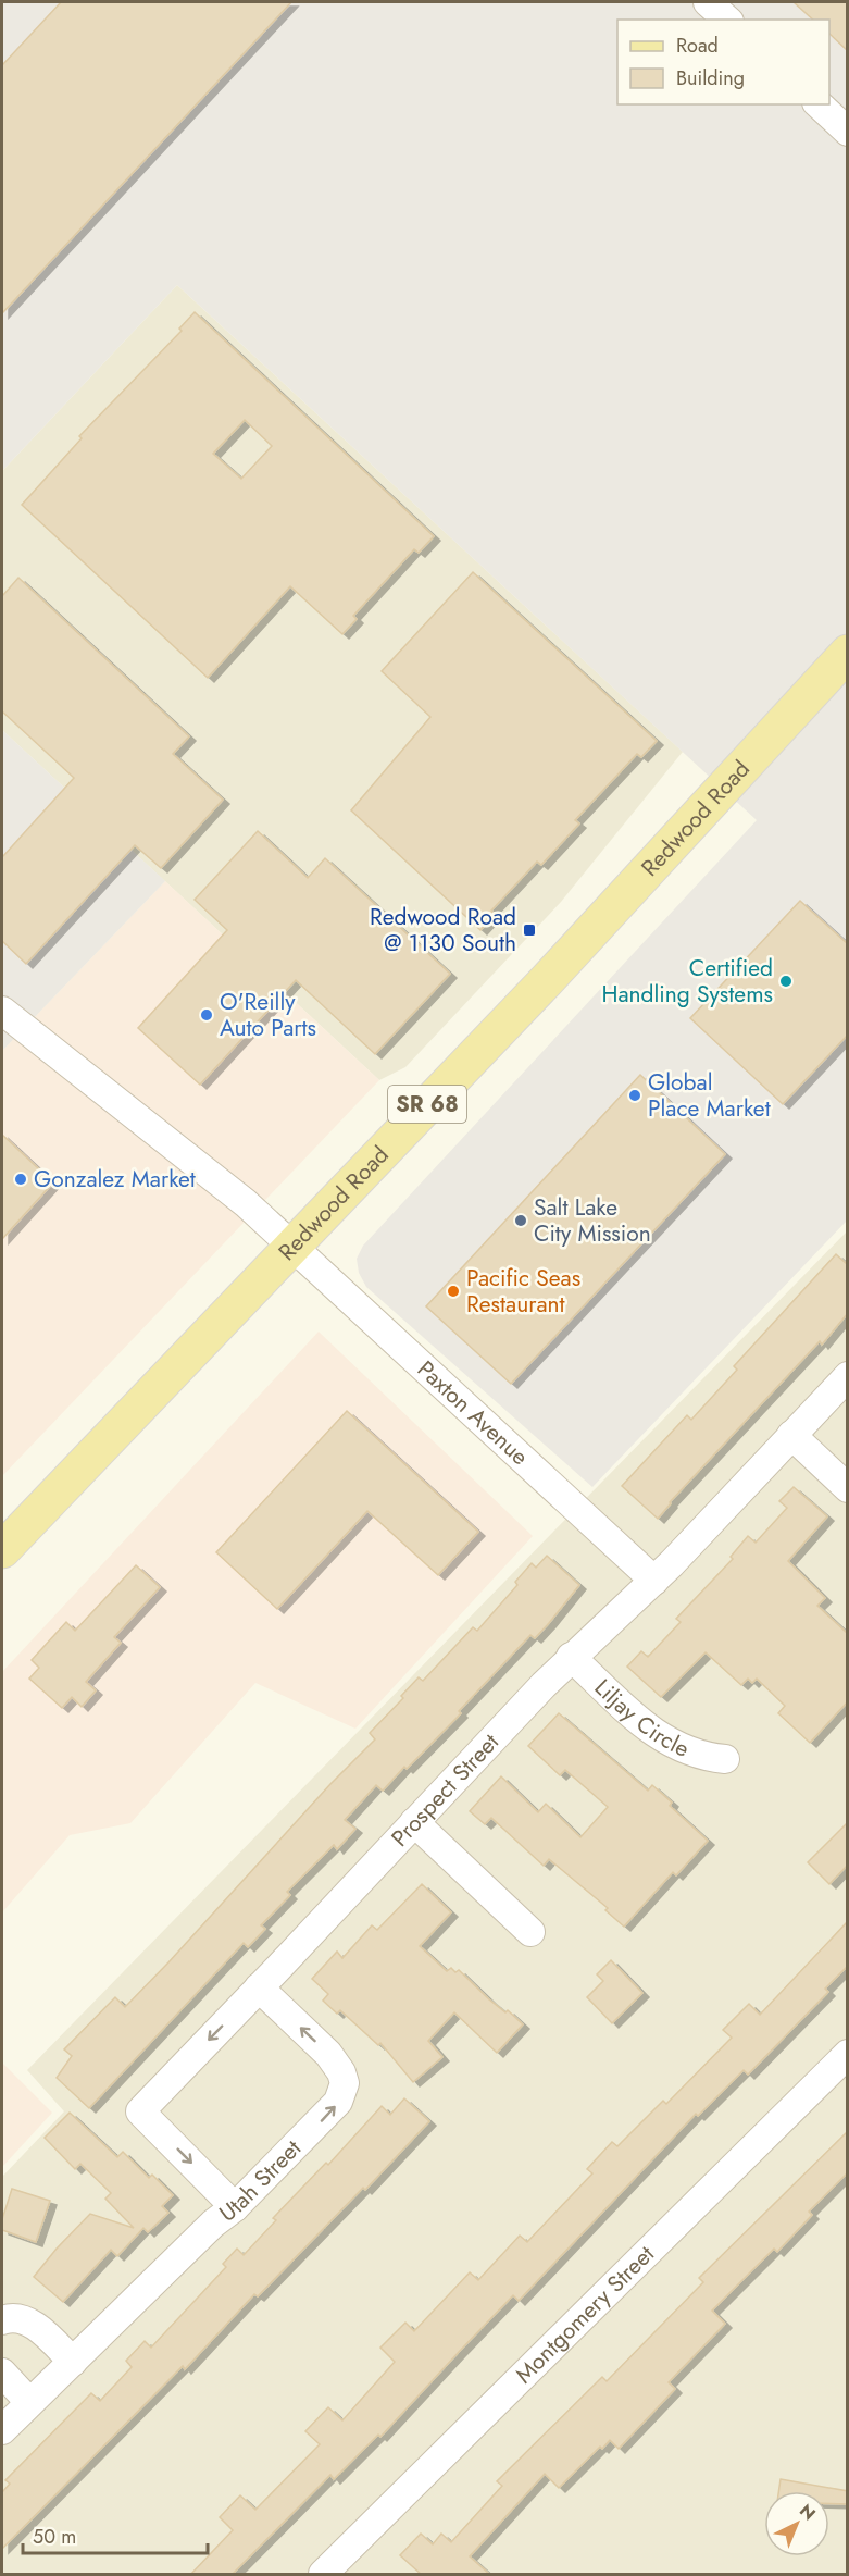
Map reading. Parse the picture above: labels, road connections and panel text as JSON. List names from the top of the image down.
{
  "streets": {
    "main road": ["Redwood Road", "SR 68"],
    "street": [
      "Paxton Avenue",
      "Liljay Circle",
      "Prospect Street",
      "Utah Street",
      "Montgomery Street"
    ]
  },
  "crossings": [
    ["Redwood Road", "Paxton Avenue"],
    ["Paxton Avenue", "Prospect Street"],
    ["Liljay Circle", "Prospect Street"],
    ["Prospect Street", "Utah Street"]
  ],
  "places": {
    "transit": ["Redwood Road @ 1130 South"],
    "other": [
      "Certified Handling Systems",
      "O'Reilly Auto Parts",
      "Global Place Market",
      "Gonzalez Market",
      "Salt Lake City Mission",
      "Pacific Seas Restaurant"
    ]
  },
  "legend": ["Road", "Building"],
  "scale_bar": "50 m",
  "north": "top right"
}
